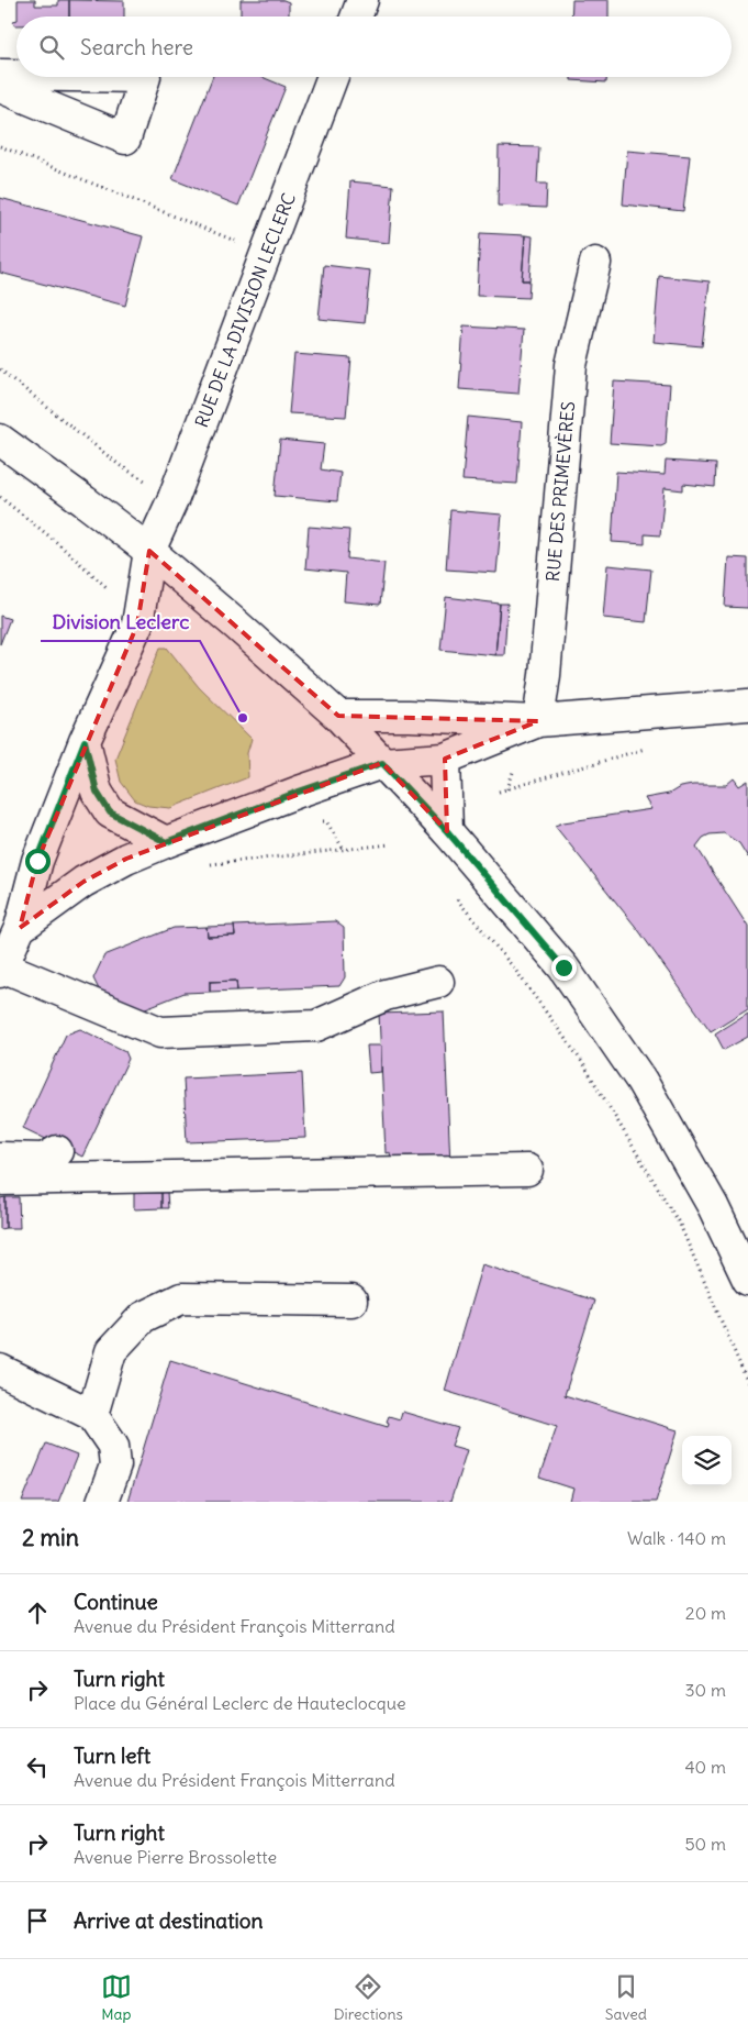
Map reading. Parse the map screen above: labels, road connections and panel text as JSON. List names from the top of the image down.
{
  "streets": {
    "street": ["RUE DE LA DIVISION LECLERC", "RUE DES PRIMEVÈRES"]
  },
  "places": ["Division Leclerc"],
  "page": {
    "search": "Search here",
    "heading": ["2 min", "Walk · 140 m"],
    "list": [
      ["Continue", "Avenue du Président François Mitterrand", "20 m"],
      ["Turn right", "Place du Général Leclerc de Hauteclocque", "30 m"],
      ["Turn left", "Avenue du Président François Mitterrand", "40 m"],
      ["Turn right", "Avenue Pierre Brossolette", "50 m"],
      "Arrive at destination"
    ],
    "nav": ["Map", "Directions", "Saved"]
  }
}
